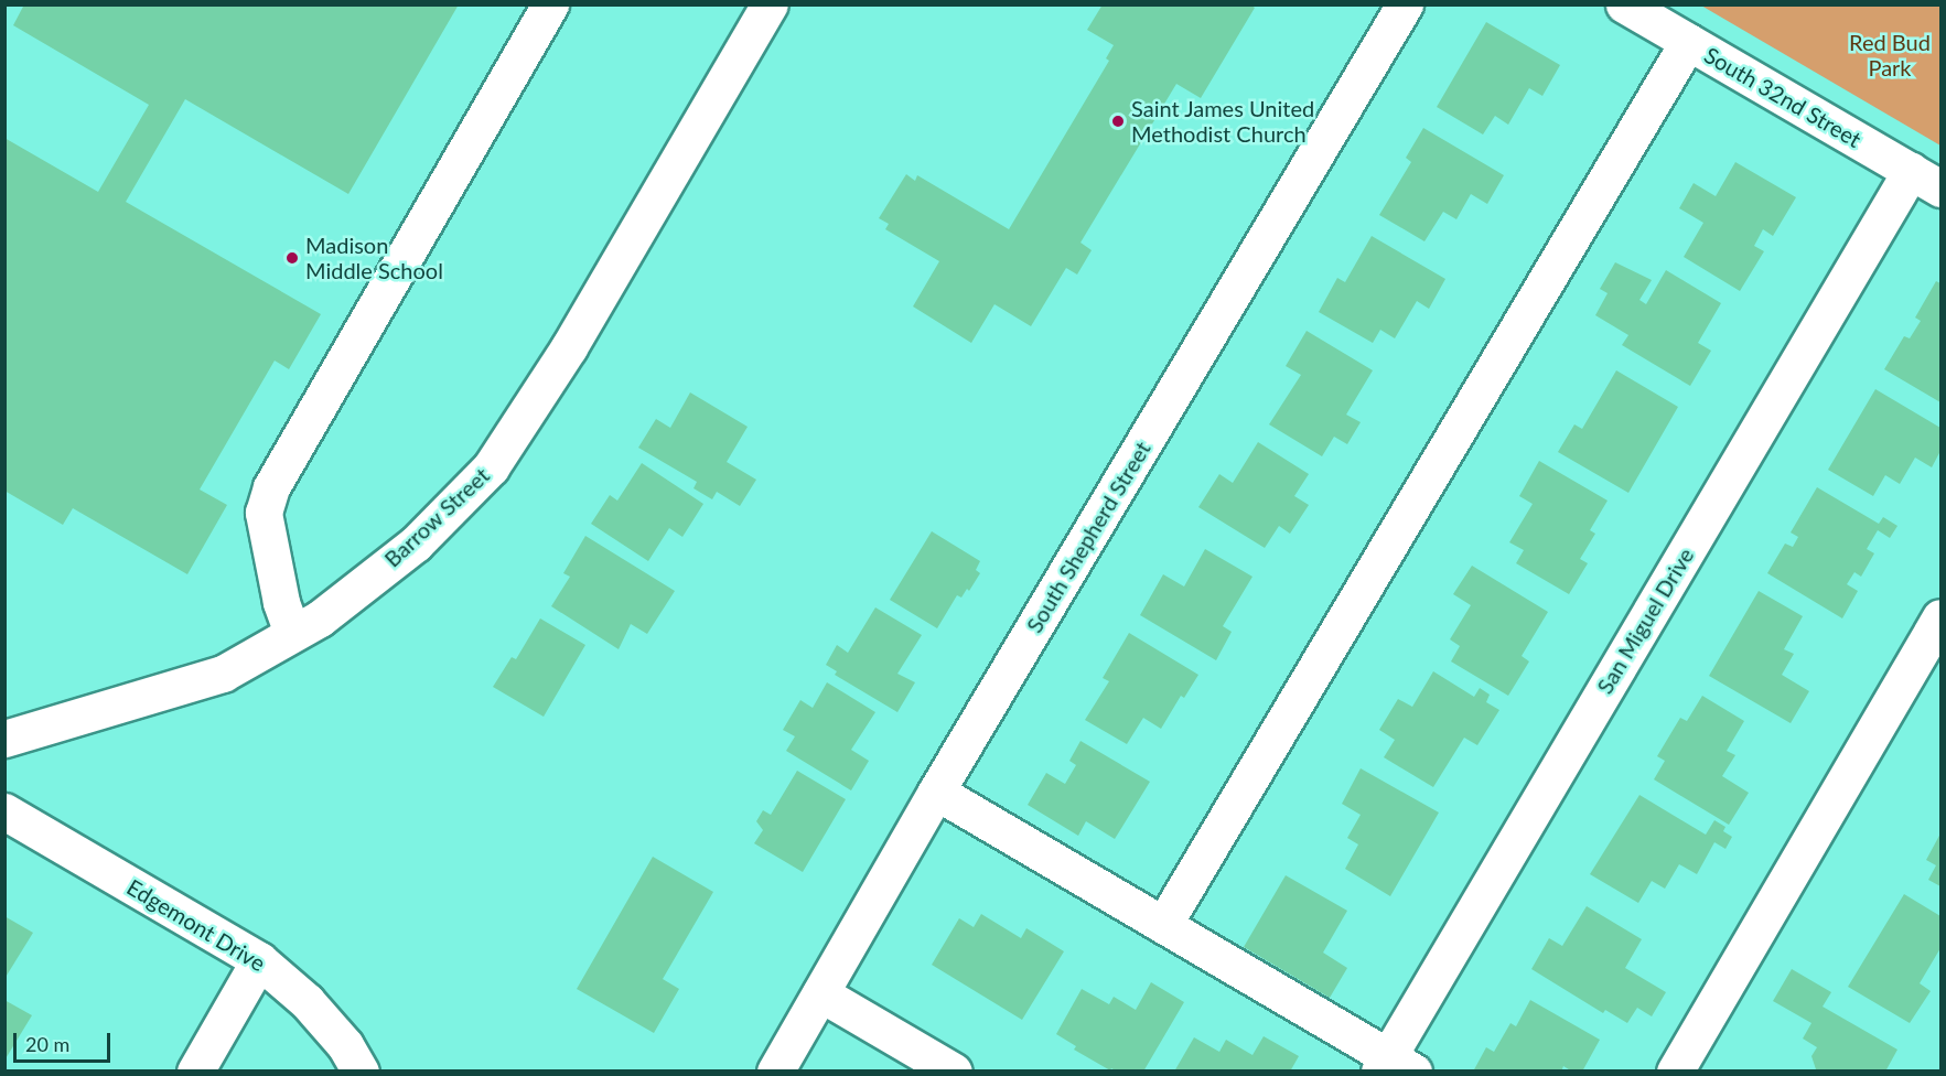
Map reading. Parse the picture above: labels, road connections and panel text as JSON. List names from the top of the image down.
{
  "streets": {
    "street": [
      "South 32nd Street",
      "Barrow Street",
      "South Shepherd Street",
      "San Miguel Drive",
      "Edgemont Drive"
    ]
  },
  "crossings": [
    ["South 32nd Street", "San Miguel Drive"]
  ],
  "parks": ["Red Bud Park"],
  "places": ["Saint James United Methodist Church", "Madison Middle School"],
  "scale_bar": "20 m"
}
